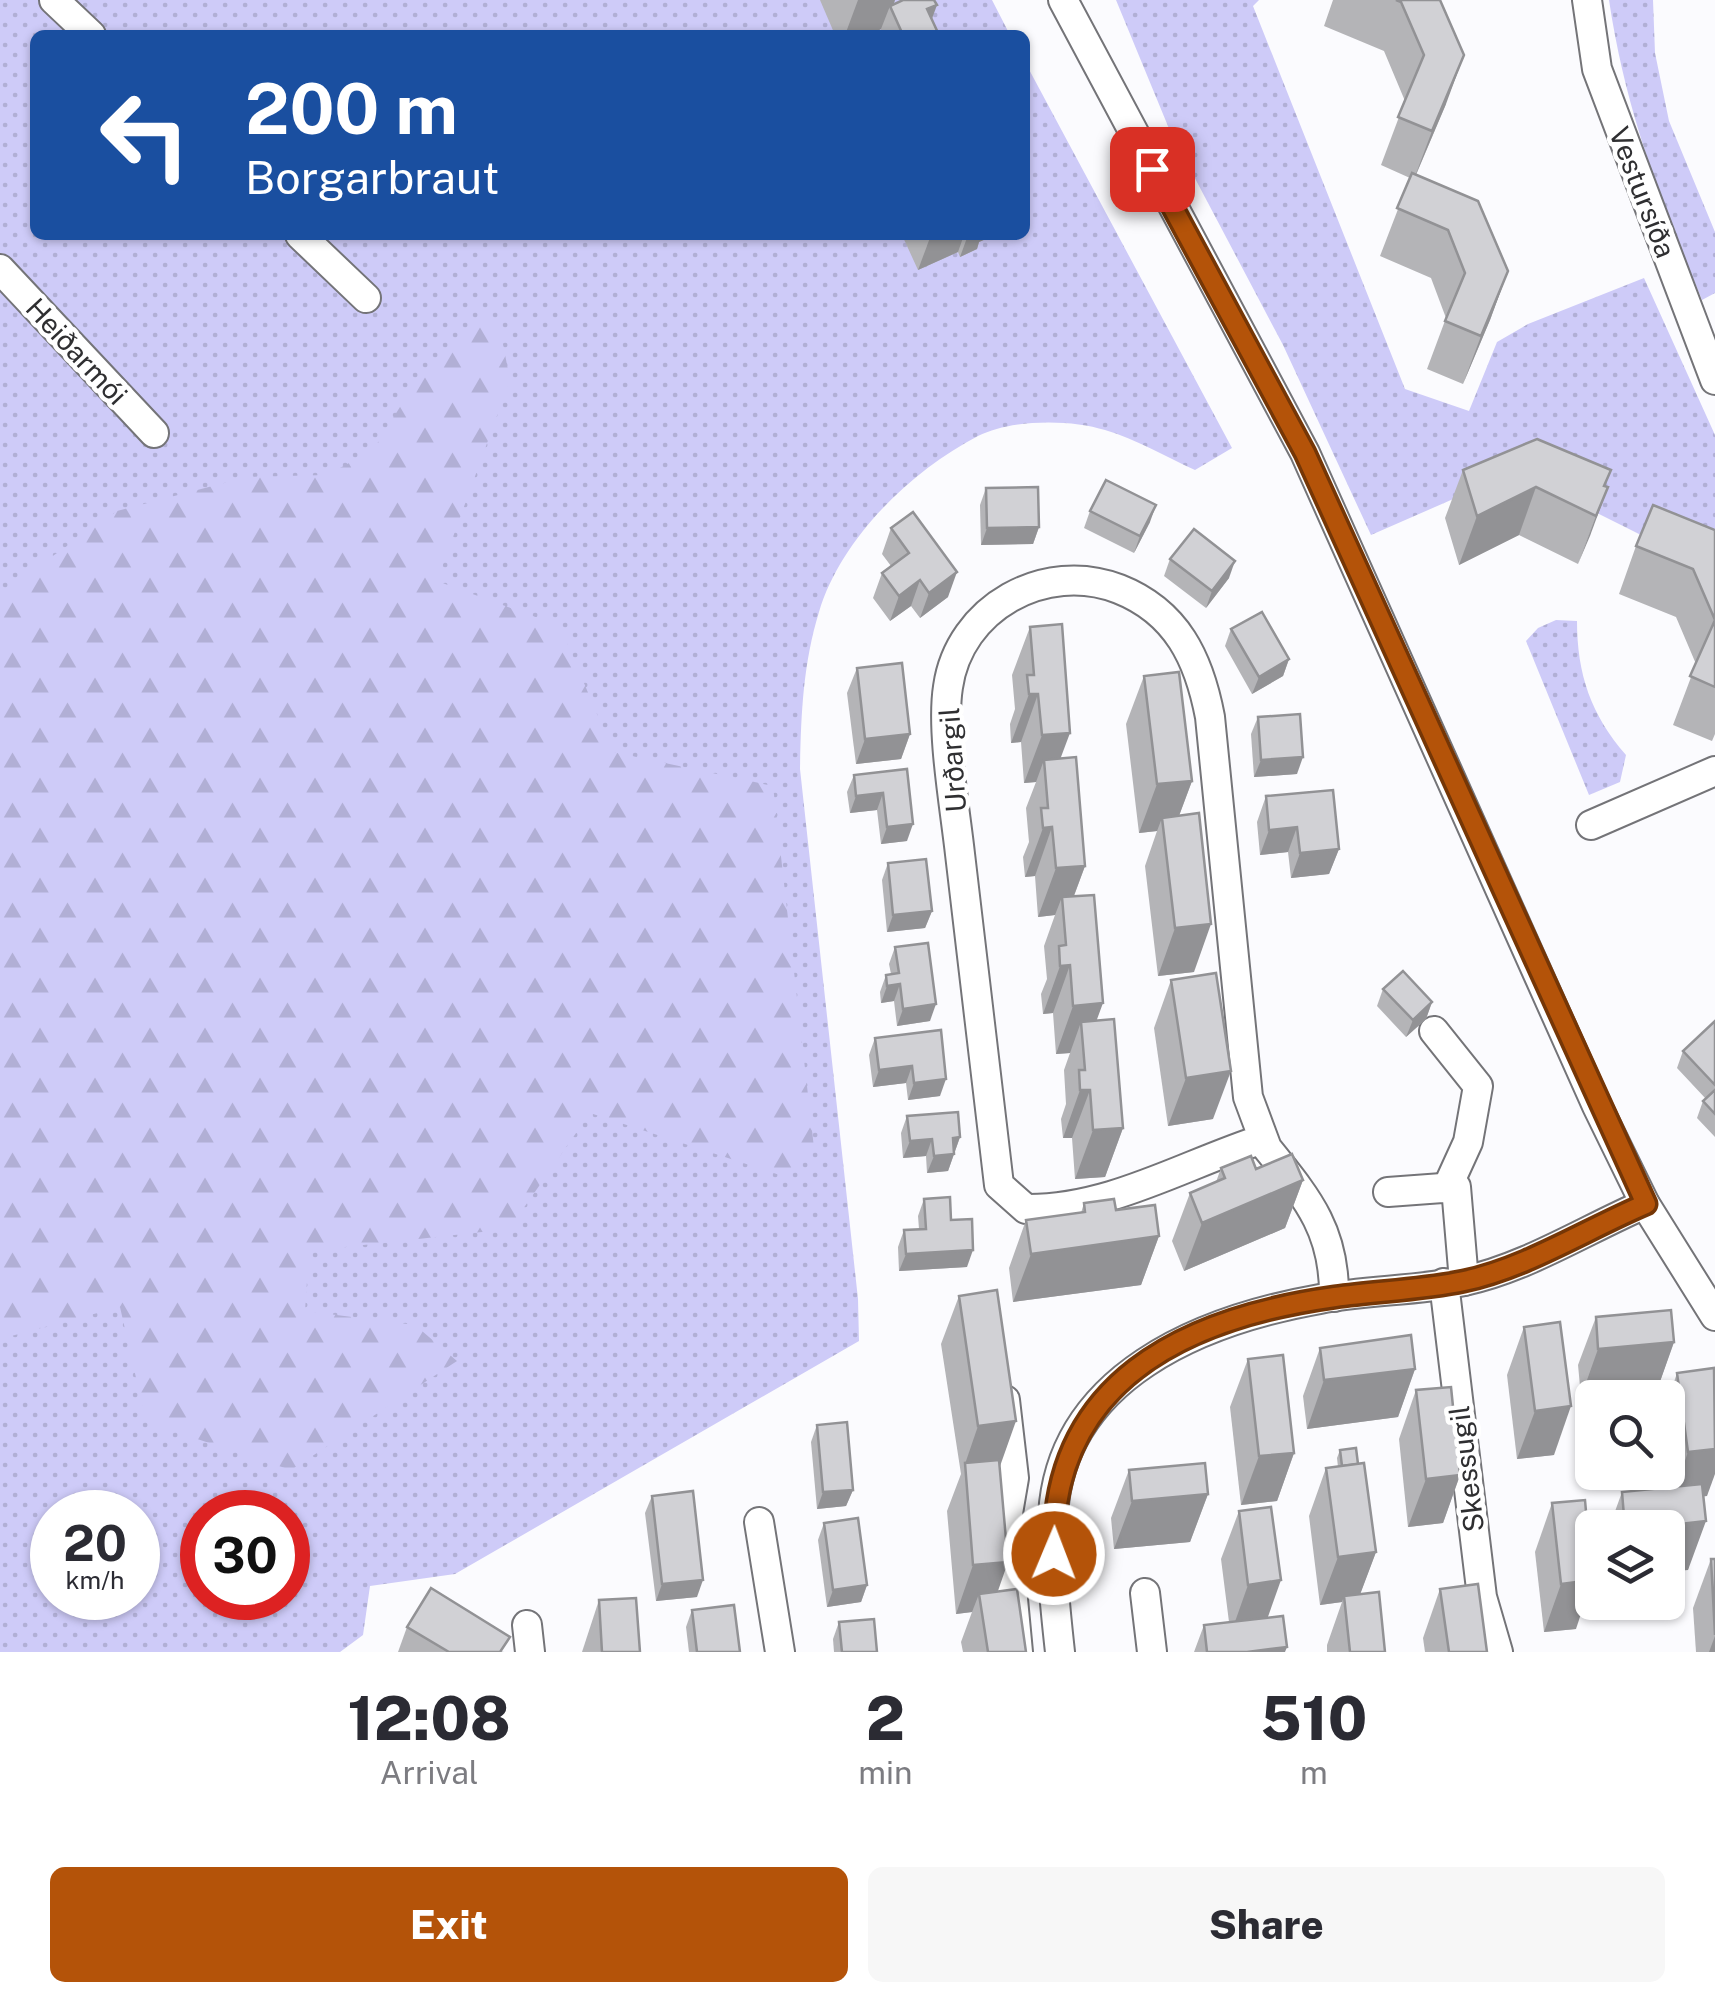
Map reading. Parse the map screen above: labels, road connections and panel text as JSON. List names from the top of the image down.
{
  "streets": {
    "street": [
      "Vestursíða",
      "Heiðarmói",
      "Urðargil",
      "Skessugil"
    ]
  },
  "page": {
    "turn": ["200 m", "Borgarbraut"],
    "speed": "20 km/h",
    "limit": "30",
    "eta": [
      "12:08",
      "Arrival",
      "2",
      "min",
      "510",
      "m"
    ],
    "buttons": ["Exit", "Share"]
  }
}
